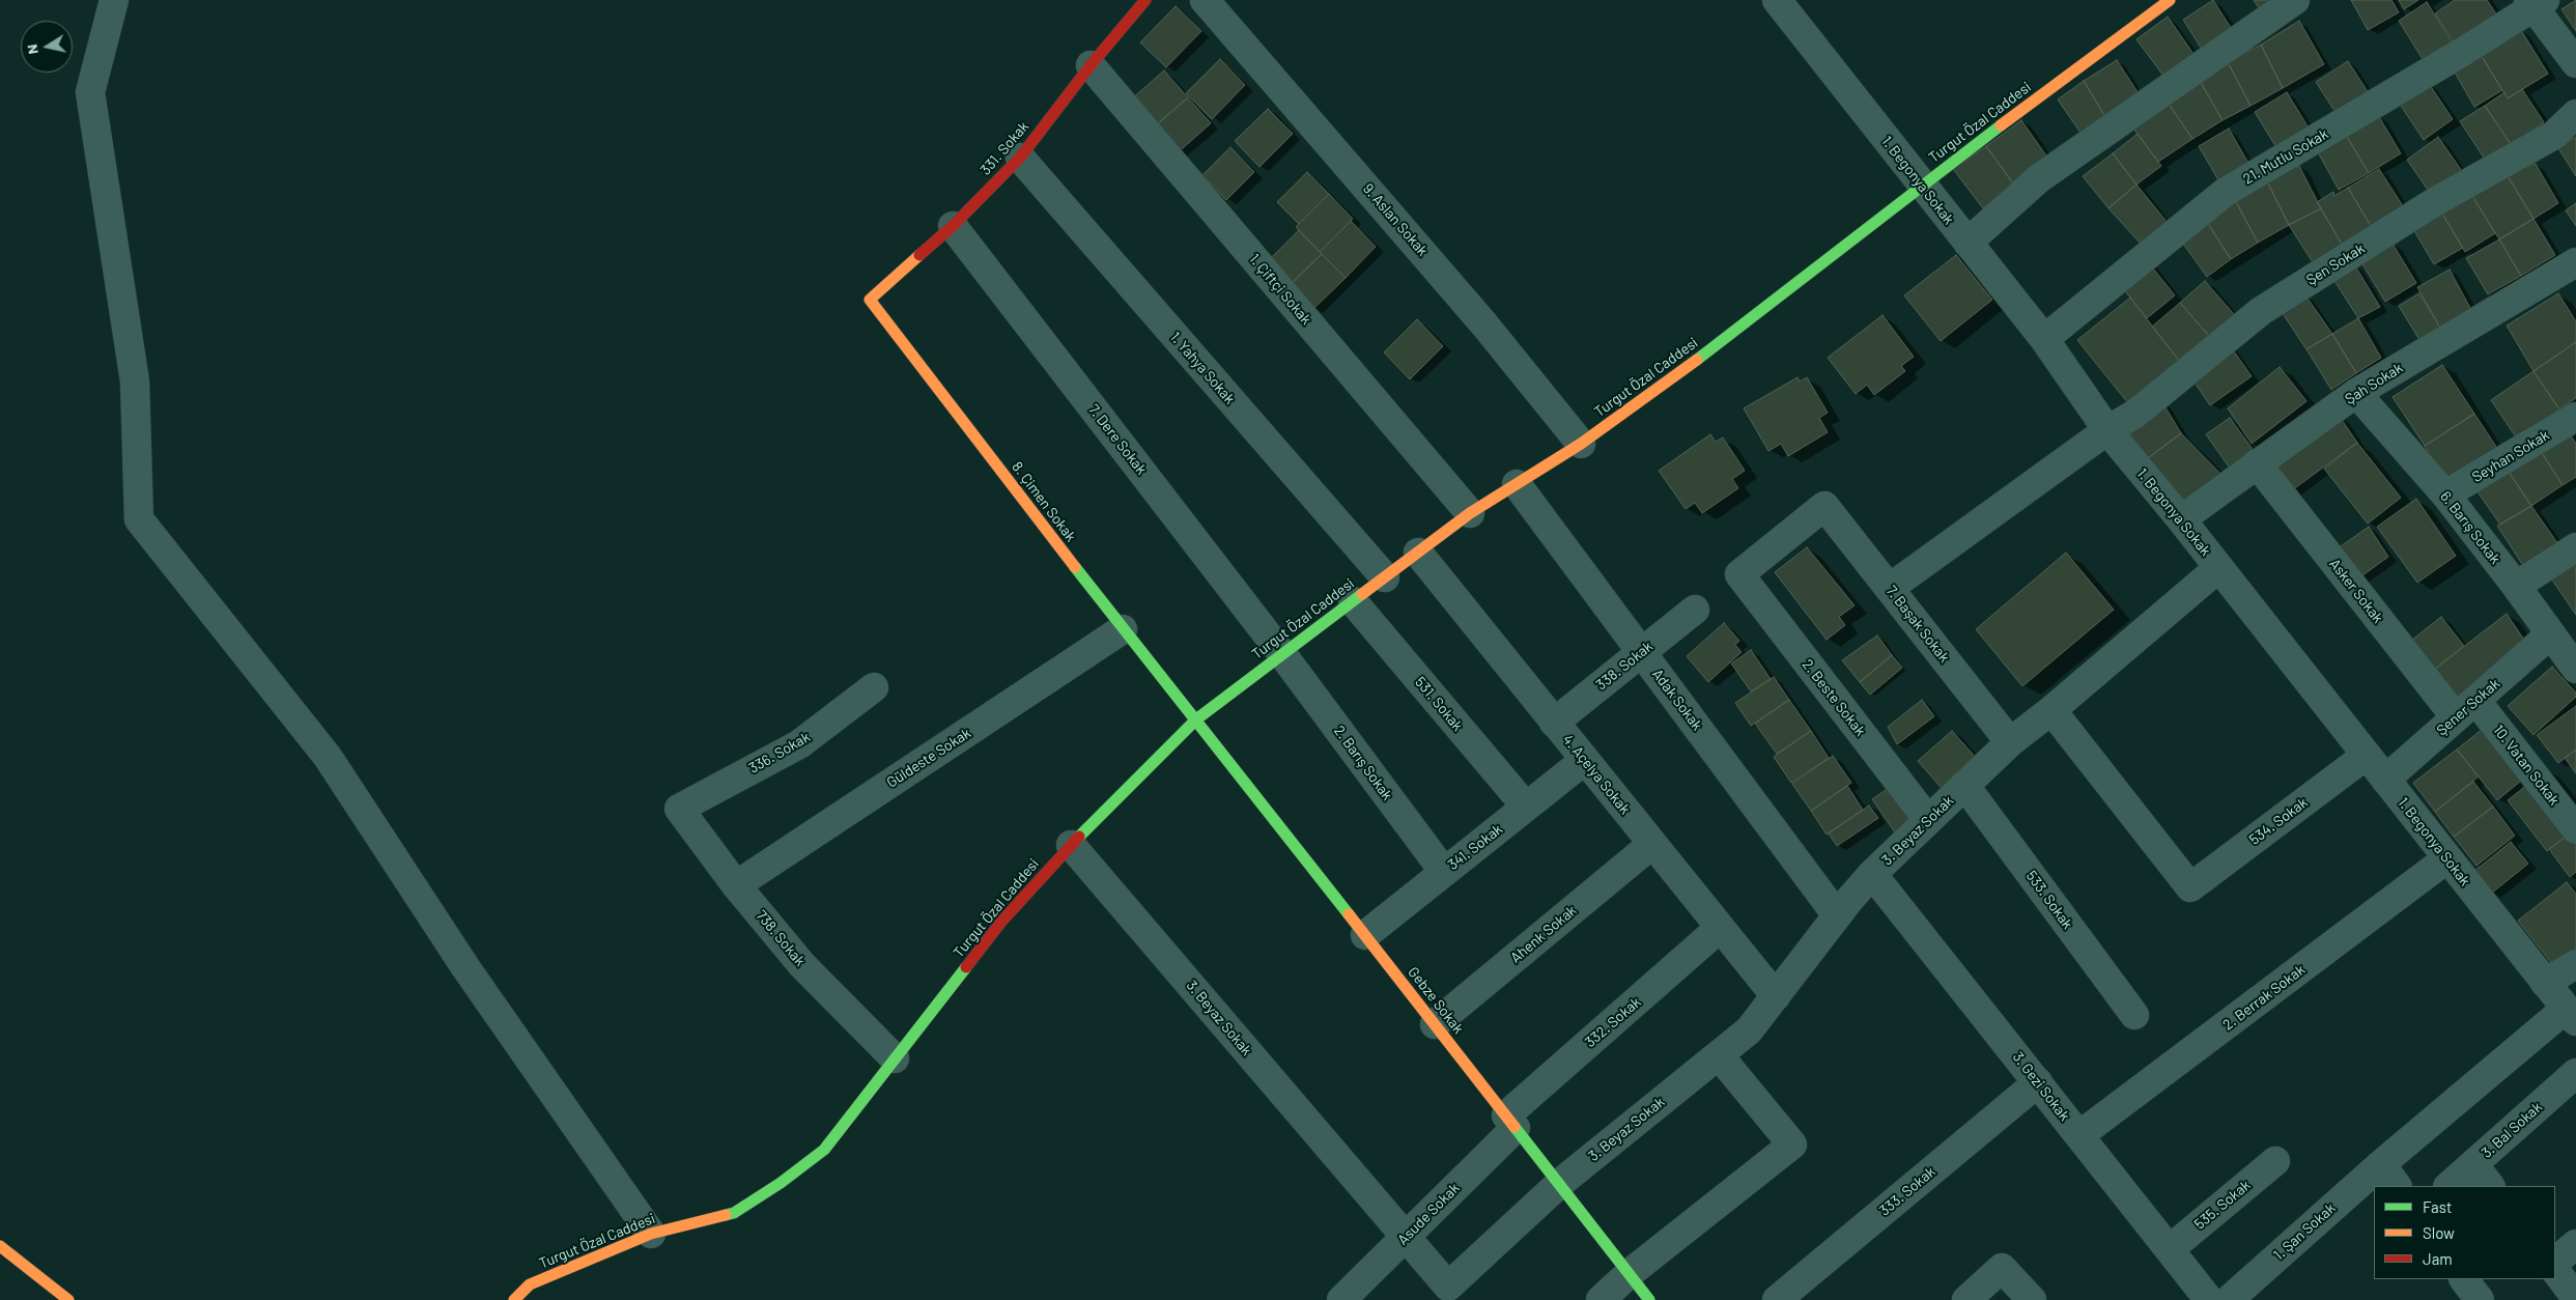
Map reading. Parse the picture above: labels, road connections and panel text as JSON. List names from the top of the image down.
{
  "streets": {
    "main road": [
      "Turgut Özal Caddesi",
      "331. Sokak",
      "8. Çimen Sokak",
      "Gebze Sokak"
    ],
    "street": [
      "21. Mutlu Sokak",
      "1. Begonya Sokak",
      "9. Aslan Sokak",
      "Şen Sokak",
      "1. Çiftçi Sokak",
      "1. Yahya Sokak",
      "Şah Sokak",
      "7. Dere Sokak",
      "Seyhan Sokak",
      "6. Barış Sokak",
      "Asker Sokak",
      "7. Başak Sokak",
      "338. Sokak",
      "2. Beste Sokak",
      "Adak Sokak",
      "531. Sokak",
      "Şener Sokak",
      "336. Sokak",
      "Güldeste Sokak",
      "2. Barış Sokak",
      "10. Vatan Sokak",
      "4. Açelya Sokak",
      "534. Sokak",
      "3. Beyaz Sokak",
      "341. Sokak",
      "533. Sokak",
      "Ahenk Sokak",
      "738. Sokak",
      "2. Berrak Sokak",
      "332. Sokak",
      "3. Gezi Sokak",
      "3. Bal Sokak",
      "333. Sokak",
      "535. Sokak",
      "Asude Sokak",
      "1. Şan Sokak"
    ]
  },
  "crossings": [
    ["Turgut Özal Caddesi", "1. Begonya Sokak"],
    ["Turgut Özal Caddesi", "9. Aslan Sokak"],
    ["Turgut Özal Caddesi", "1. Çiftçi Sokak"],
    ["Turgut Özal Caddesi", "1. Yahya Sokak"],
    ["Turgut Özal Caddesi", "7. Dere Sokak"],
    ["Turgut Özal Caddesi", "8. Çimen Sokak"],
    ["Turgut Özal Caddesi", "Adak Sokak"],
    ["Turgut Özal Caddesi", "531. Sokak"],
    ["Turgut Özal Caddesi", "2. Barış Sokak"],
    ["Turgut Özal Caddesi", "4. Açelya Sokak"],
    ["Turgut Özal Caddesi", "3. Beyaz Sokak"],
    ["Turgut Özal Caddesi", "738. Sokak"],
    ["Turgut Özal Caddesi", "Gebze Sokak"],
    ["331. Sokak", "1. Çiftçi Sokak"],
    ["331. Sokak", "1. Yahya Sokak"],
    ["331. Sokak", "7. Dere Sokak"],
    ["331. Sokak", "8. Çimen Sokak"],
    ["21. Mutlu Sokak", "1. Begonya Sokak"],
    ["1. Begonya Sokak", "Şen Sokak"],
    ["1. Begonya Sokak", "Şah Sokak"],
    ["1. Begonya Sokak", "Şener Sokak"],
    ["1. Begonya Sokak", "534. Sokak"],
    ["1. Begonya Sokak", "3. Beyaz Sokak"],
    ["1. Begonya Sokak", "2. Berrak Sokak"],
    ["1. Begonya Sokak", "1. Şan Sokak"],
    ["Şen Sokak", "7. Başak Sokak"],
    ["Şah Sokak", "6. Barış Sokak"],
    ["Şah Sokak", "Asker Sokak"],
    ["7. Dere Sokak", "2. Barış Sokak"],
    ["Seyhan Sokak", "6. Barış Sokak"],
    ["8. Çimen Sokak", "Güldeste Sokak"],
    ["8. Çimen Sokak", "Gebze Sokak"],
    ["6. Barış Sokak", "Şener Sokak"],
    ["Asker Sokak", "Şener Sokak"],
    ["Asker Sokak", "10. Vatan Sokak"],
    ["7. Başak Sokak", "2. Beste Sokak"],
    ["7. Başak Sokak", "3. Beyaz Sokak"],
    ["338. Sokak", "Adak Sokak"],
    ["338. Sokak", "4. Açelya Sokak"],
    ["2. Beste Sokak", "3. Beyaz Sokak"],
    ["Adak Sokak", "3. Beyaz Sokak"],
    ["531. Sokak", "341. Sokak"],
    ["Şener Sokak", "10. Vatan Sokak"],
    ["336. Sokak", "738. Sokak"],
    ["Güldeste Sokak", "738. Sokak"],
    ["2. Barış Sokak", "341. Sokak"],
    ["4. Açelya Sokak", "3. Beyaz Sokak"],
    ["4. Açelya Sokak", "341. Sokak"],
    ["4. Açelya Sokak", "Ahenk Sokak"],
    ["4. Açelya Sokak", "332. Sokak"],
    ["534. Sokak", "3. Beyaz Sokak"],
    ["3. Beyaz Sokak", "533. Sokak"],
    ["3. Beyaz Sokak", "Gebze Sokak"],
    ["3. Beyaz Sokak", "3. Gezi Sokak"],
    ["3. Beyaz Sokak", "Asude Sokak"],
    ["341. Sokak", "Gebze Sokak"],
    ["Ahenk Sokak", "Gebze Sokak"],
    ["2. Berrak Sokak", "3. Gezi Sokak"],
    ["Gebze Sokak", "332. Sokak"],
    ["Gebze Sokak", "Asude Sokak"],
    ["332. Sokak", "Asude Sokak"],
    ["3. Gezi Sokak", "333. Sokak"],
    ["3. Gezi Sokak", "535. Sokak"]
  ],
  "legend": ["Fast", "Slow", "Jam"],
  "north": "left"
}
